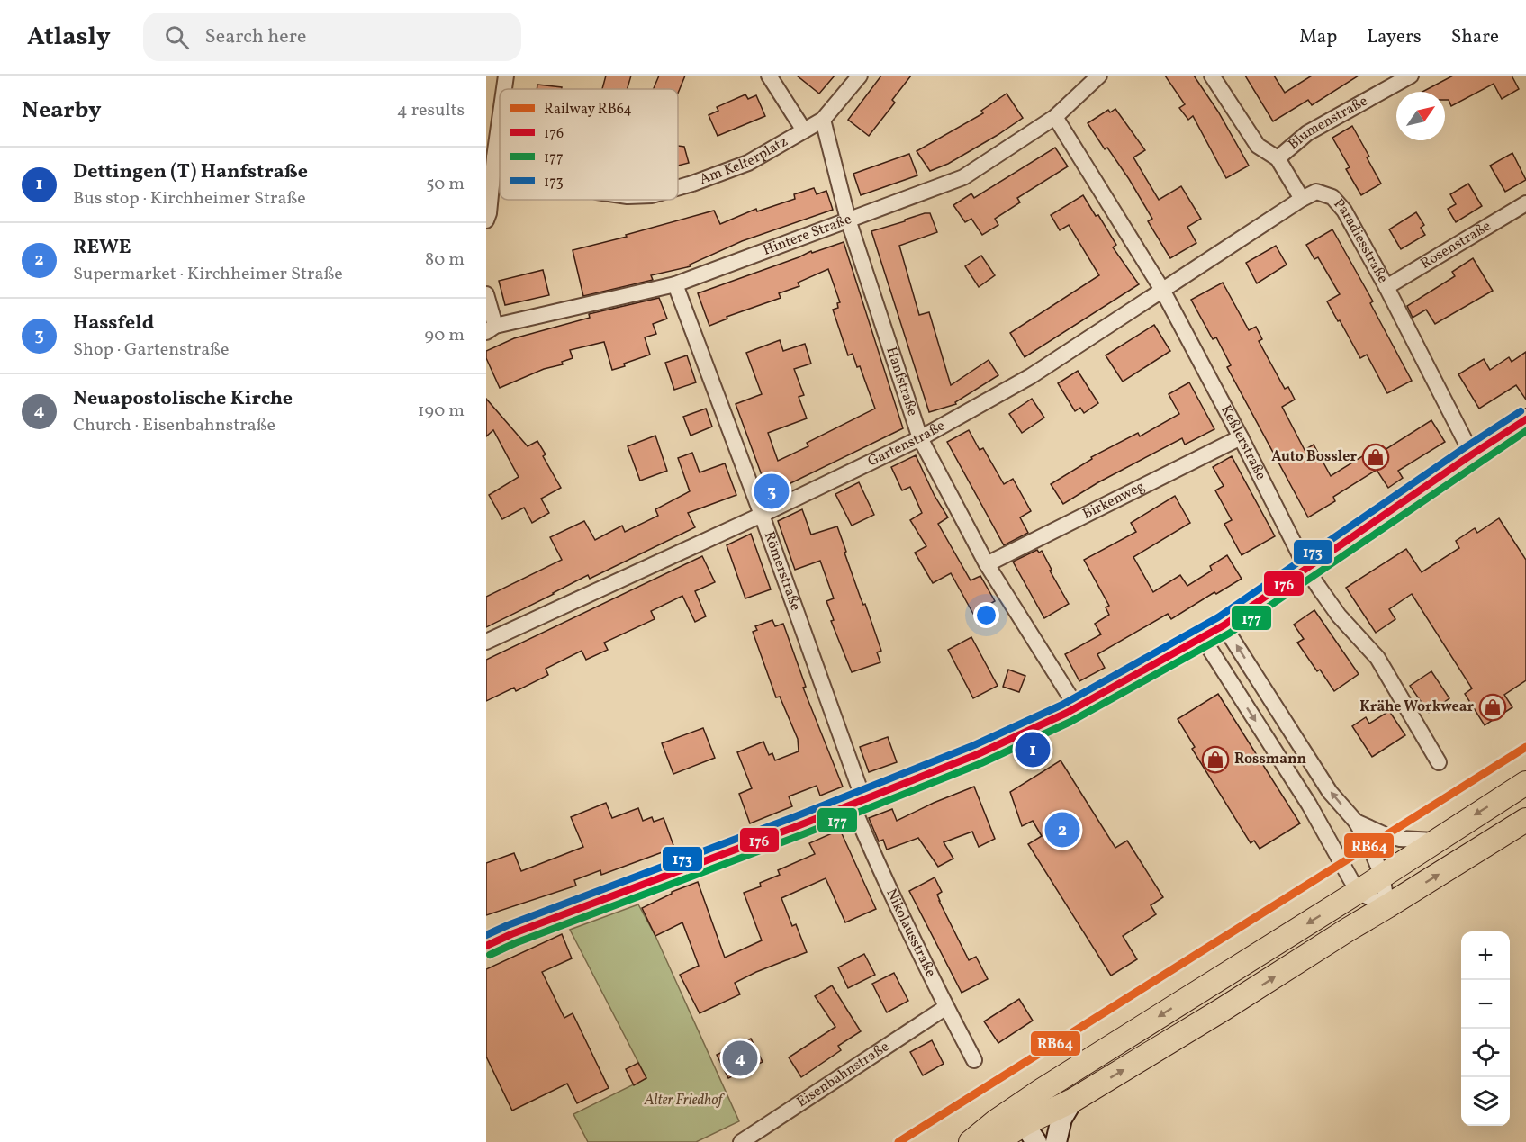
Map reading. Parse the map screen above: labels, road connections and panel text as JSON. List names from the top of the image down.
{
  "streets": {
    "street": [
      "Blumenstraße",
      "Am Kelterplatz",
      "Hintere Straße",
      "Paradiesstraße",
      "Rosenstraße",
      "Hanfstraße",
      "Keßlerstraße",
      "Gartenstraße",
      "Birkenweg",
      "Römerstraße",
      "Nikolausstraße",
      "Eisenbahnstraße"
    ]
  },
  "crossings": [
    ["Hintere Straße", "Hanfstraße"],
    ["Hintere Straße", "Keßlerstraße"],
    ["Hintere Straße", "Römerstraße"],
    ["Paradiesstraße", "Rosenstraße"],
    ["Paradiesstraße", "Gartenstraße"],
    ["Hanfstraße", "Gartenstraße"],
    ["Hanfstraße", "Birkenweg"],
    ["Keßlerstraße", "Gartenstraße"],
    ["Keßlerstraße", "Birkenweg"],
    ["Gartenstraße", "Römerstraße"],
    ["Römerstraße", "Nikolausstraße"],
    ["Nikolausstraße", "Eisenbahnstraße"]
  ],
  "parks": ["Alter Friedhof"],
  "places": {
    "shop": ["Auto Bossler", "Krähe Workwear", "Rossmann"]
  },
  "lines": [
    "transit line 173",
    "transit line 176",
    "transit line 177",
    "rail line RB64"
  ],
  "legend": [
    "Railway RB64",
    "176",
    "177",
    "173"
  ],
  "north": "top right",
  "page": {
    "header": "Atlasly",
    "search": "Search here",
    "nav": ["Map", "Layers", "Share"],
    "heading": ["Nearby", "4 results"],
    "list": [
      {
        "mark": "1",
        "name": "Dettingen (T) Hanfstraße",
        "note": "Bus stop · Kirchheimer Straße",
        "value": "50 m"
      },
      {
        "mark": "2",
        "name": "REWE",
        "note": "Supermarket · Kirchheimer Straße",
        "value": "80 m"
      },
      {
        "mark": "3",
        "name": "Hassfeld",
        "note": "Shop · Gartenstraße",
        "value": "90 m"
      },
      {
        "mark": "4",
        "name": "Neuapostolische Kirche",
        "note": "Church · Eisenbahnstraße",
        "value": "190 m"
      }
    ],
    "pins": [
      "3",
      "1",
      "2",
      "4"
    ],
    "map_buttons": ["+", "−"]
  }
}
